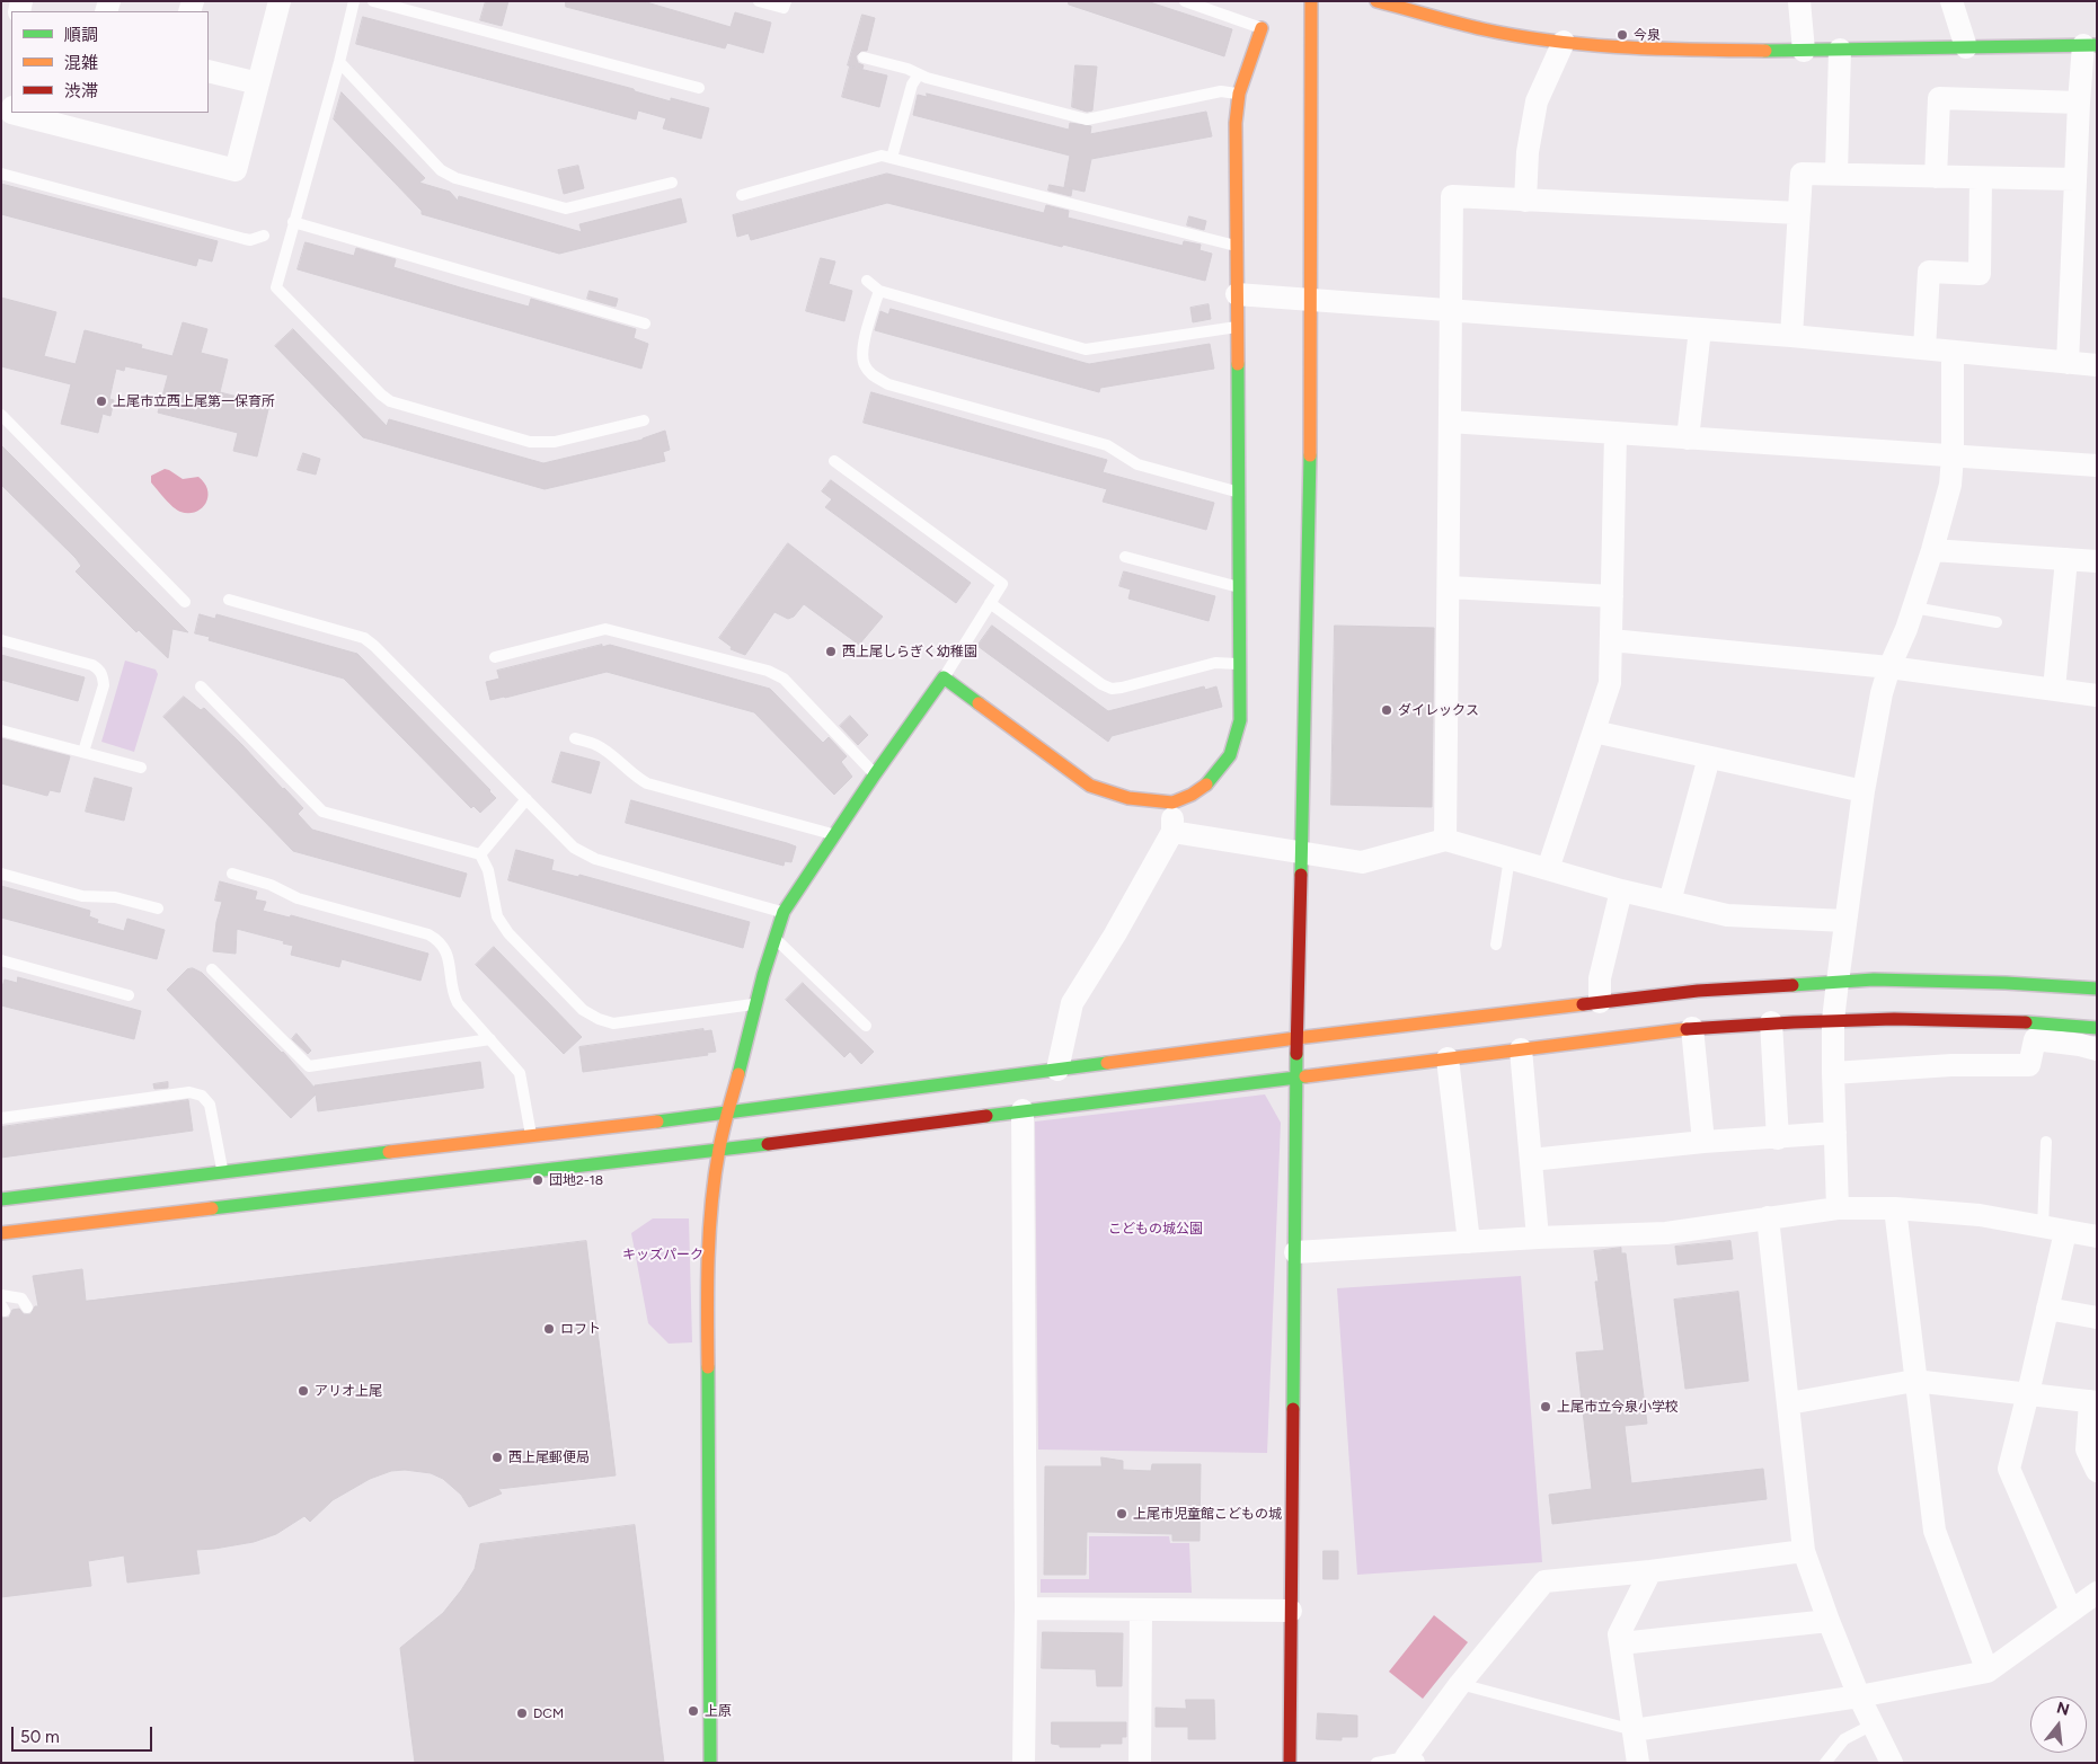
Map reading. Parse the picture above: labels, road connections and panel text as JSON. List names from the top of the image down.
{
  "parks": ["こどもの城公園", "キッズパーク"],
  "places": [
    "今泉",
    "上尾市立西上尾第一保育所",
    "西上尾しらぎく幼稚園",
    "ダイレックス",
    "団地2-18",
    "ロフト",
    "アリオ上尾",
    "上尾市立今泉小学校",
    "西上尾郵便局",
    "上尾市児童館こどもの城",
    "上原",
    "DCM"
  ],
  "legend": ["順調", "混雑", "渋滞"],
  "scale_bar": "50 m",
  "north": "top"
}
